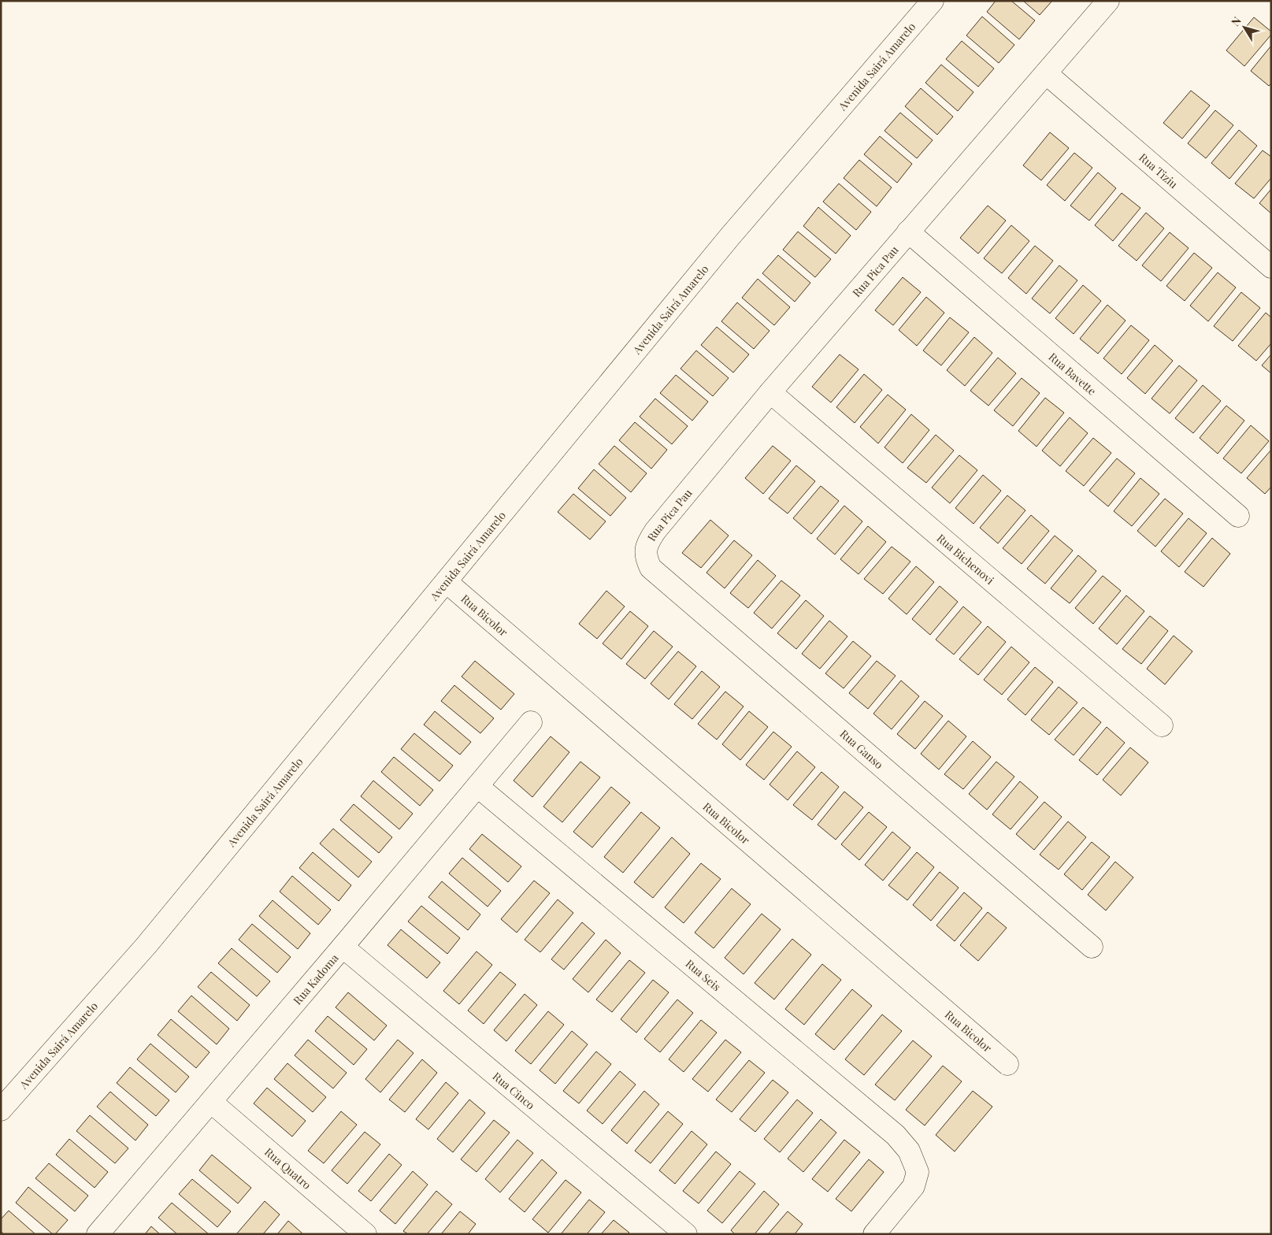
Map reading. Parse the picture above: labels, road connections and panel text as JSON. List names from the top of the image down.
{
  "streets": {
    "street": [
      "Avenida Sairá Amarelo",
      "Rua Tiziu",
      "Rua Pica Pau",
      "Rua Bavette",
      "Rua Bichenovi",
      "Rua Bicolor",
      "Rua Ganso",
      "Rua Seis",
      "Rua Kadoma",
      "Rua Cinco",
      "Rua Quatro"
    ]
  },
  "crossings": [
    ["Avenida Sairá Amarelo", "Rua Bicolor"],
    ["Rua Tiziu", "Rua Pica Pau"],
    ["Rua Pica Pau", "Rua Bavette"],
    ["Rua Pica Pau", "Rua Bichenovi"],
    ["Rua Pica Pau", "Rua Ganso"],
    ["Rua Seis", "Rua Kadoma"],
    ["Rua Kadoma", "Rua Cinco"],
    ["Rua Kadoma", "Rua Quatro"]
  ],
  "north": "top left"
}
